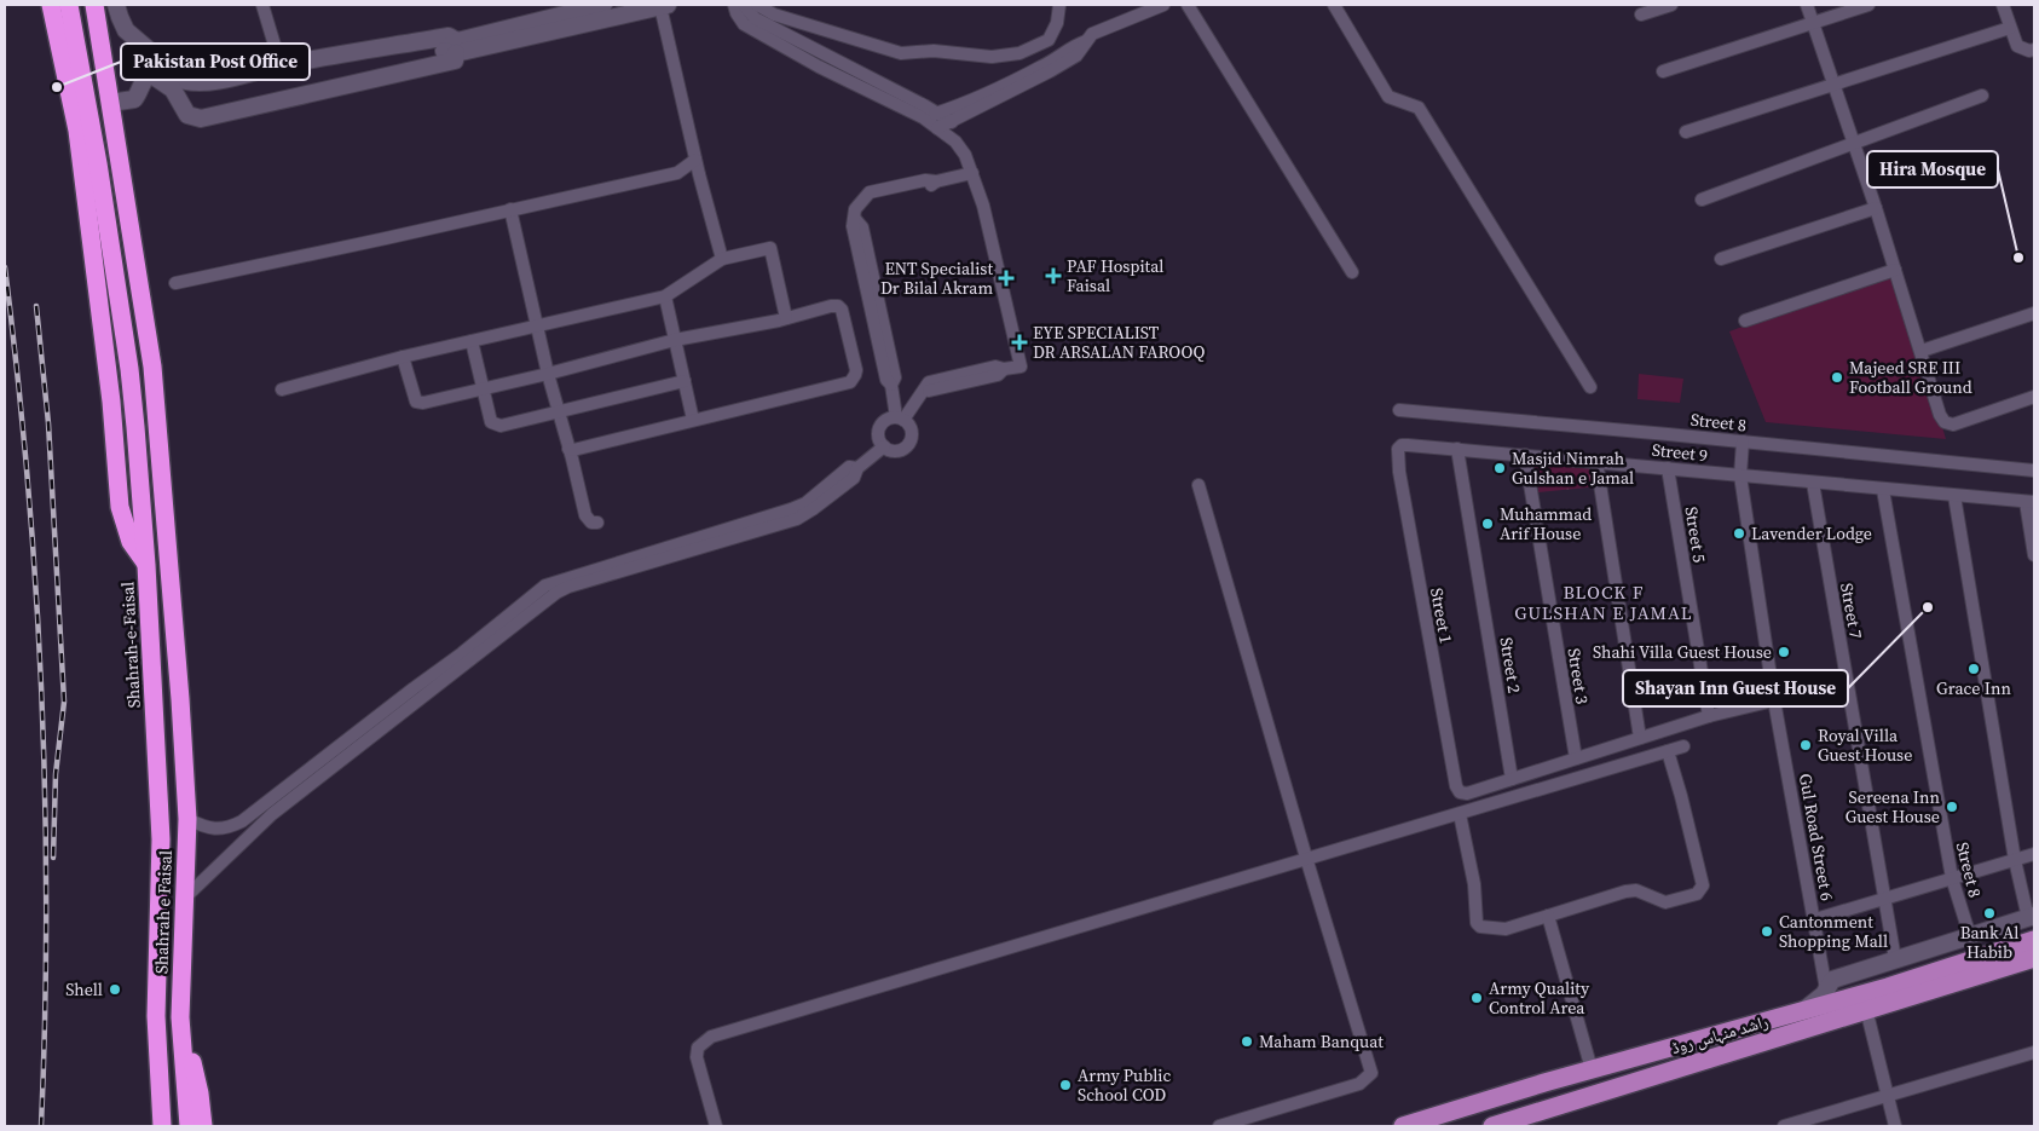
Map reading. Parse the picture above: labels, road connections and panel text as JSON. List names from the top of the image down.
{
  "streets": {
    "highway": ["Shahrah-e-Faisal", "Shahrah e Faisal"],
    "main road": ["راشد منہاس روڈ"],
    "street": [
      "Street 8",
      "Street 9",
      "Street 5",
      "Street 7",
      "Street 1",
      "Street 2",
      "Street 3",
      "Gul Road Street 6"
    ]
  },
  "crossings": [
    ["Street 8", "Street 9"],
    ["Street 8", "Gul Road Street 6"],
    ["Street 9", "Street 5"],
    ["Street 9", "Street 7"],
    ["Street 9", "Street 1"],
    ["Street 9", "Street 2"],
    ["Street 9", "Street 3"],
    ["Street 9", "Gul Road Street 6"],
    ["Street 1", "Street 2"]
  ],
  "districts": ["BLOCK F GULSHAN E JAMAL"],
  "places": {
    "other": [
      "Pakistan Post Office",
      "Hira Mosque",
      "Majeed SRE III Football Ground",
      "Masjid Nimrah Gulshan e Jamal",
      "Muhammad Arif House",
      "Lavender Lodge",
      "Shayan Inn Guest House",
      "Shahi Villa Guest House",
      "Grace Inn",
      "Royal Villa Guest House",
      "Sereena Inn Guest House",
      "Bank Al Habib",
      "Cantonment Shopping Mall",
      "Shell",
      "Army Quality Control Area",
      "Maham Banquat",
      "Army Public School COD"
    ],
    "health": ["PAF Hospital Faisal", "ENT Specialist Dr Bilal Akram", "EYE SPECIALIST DR ARSALAN FAROOQ"]
  }
}
